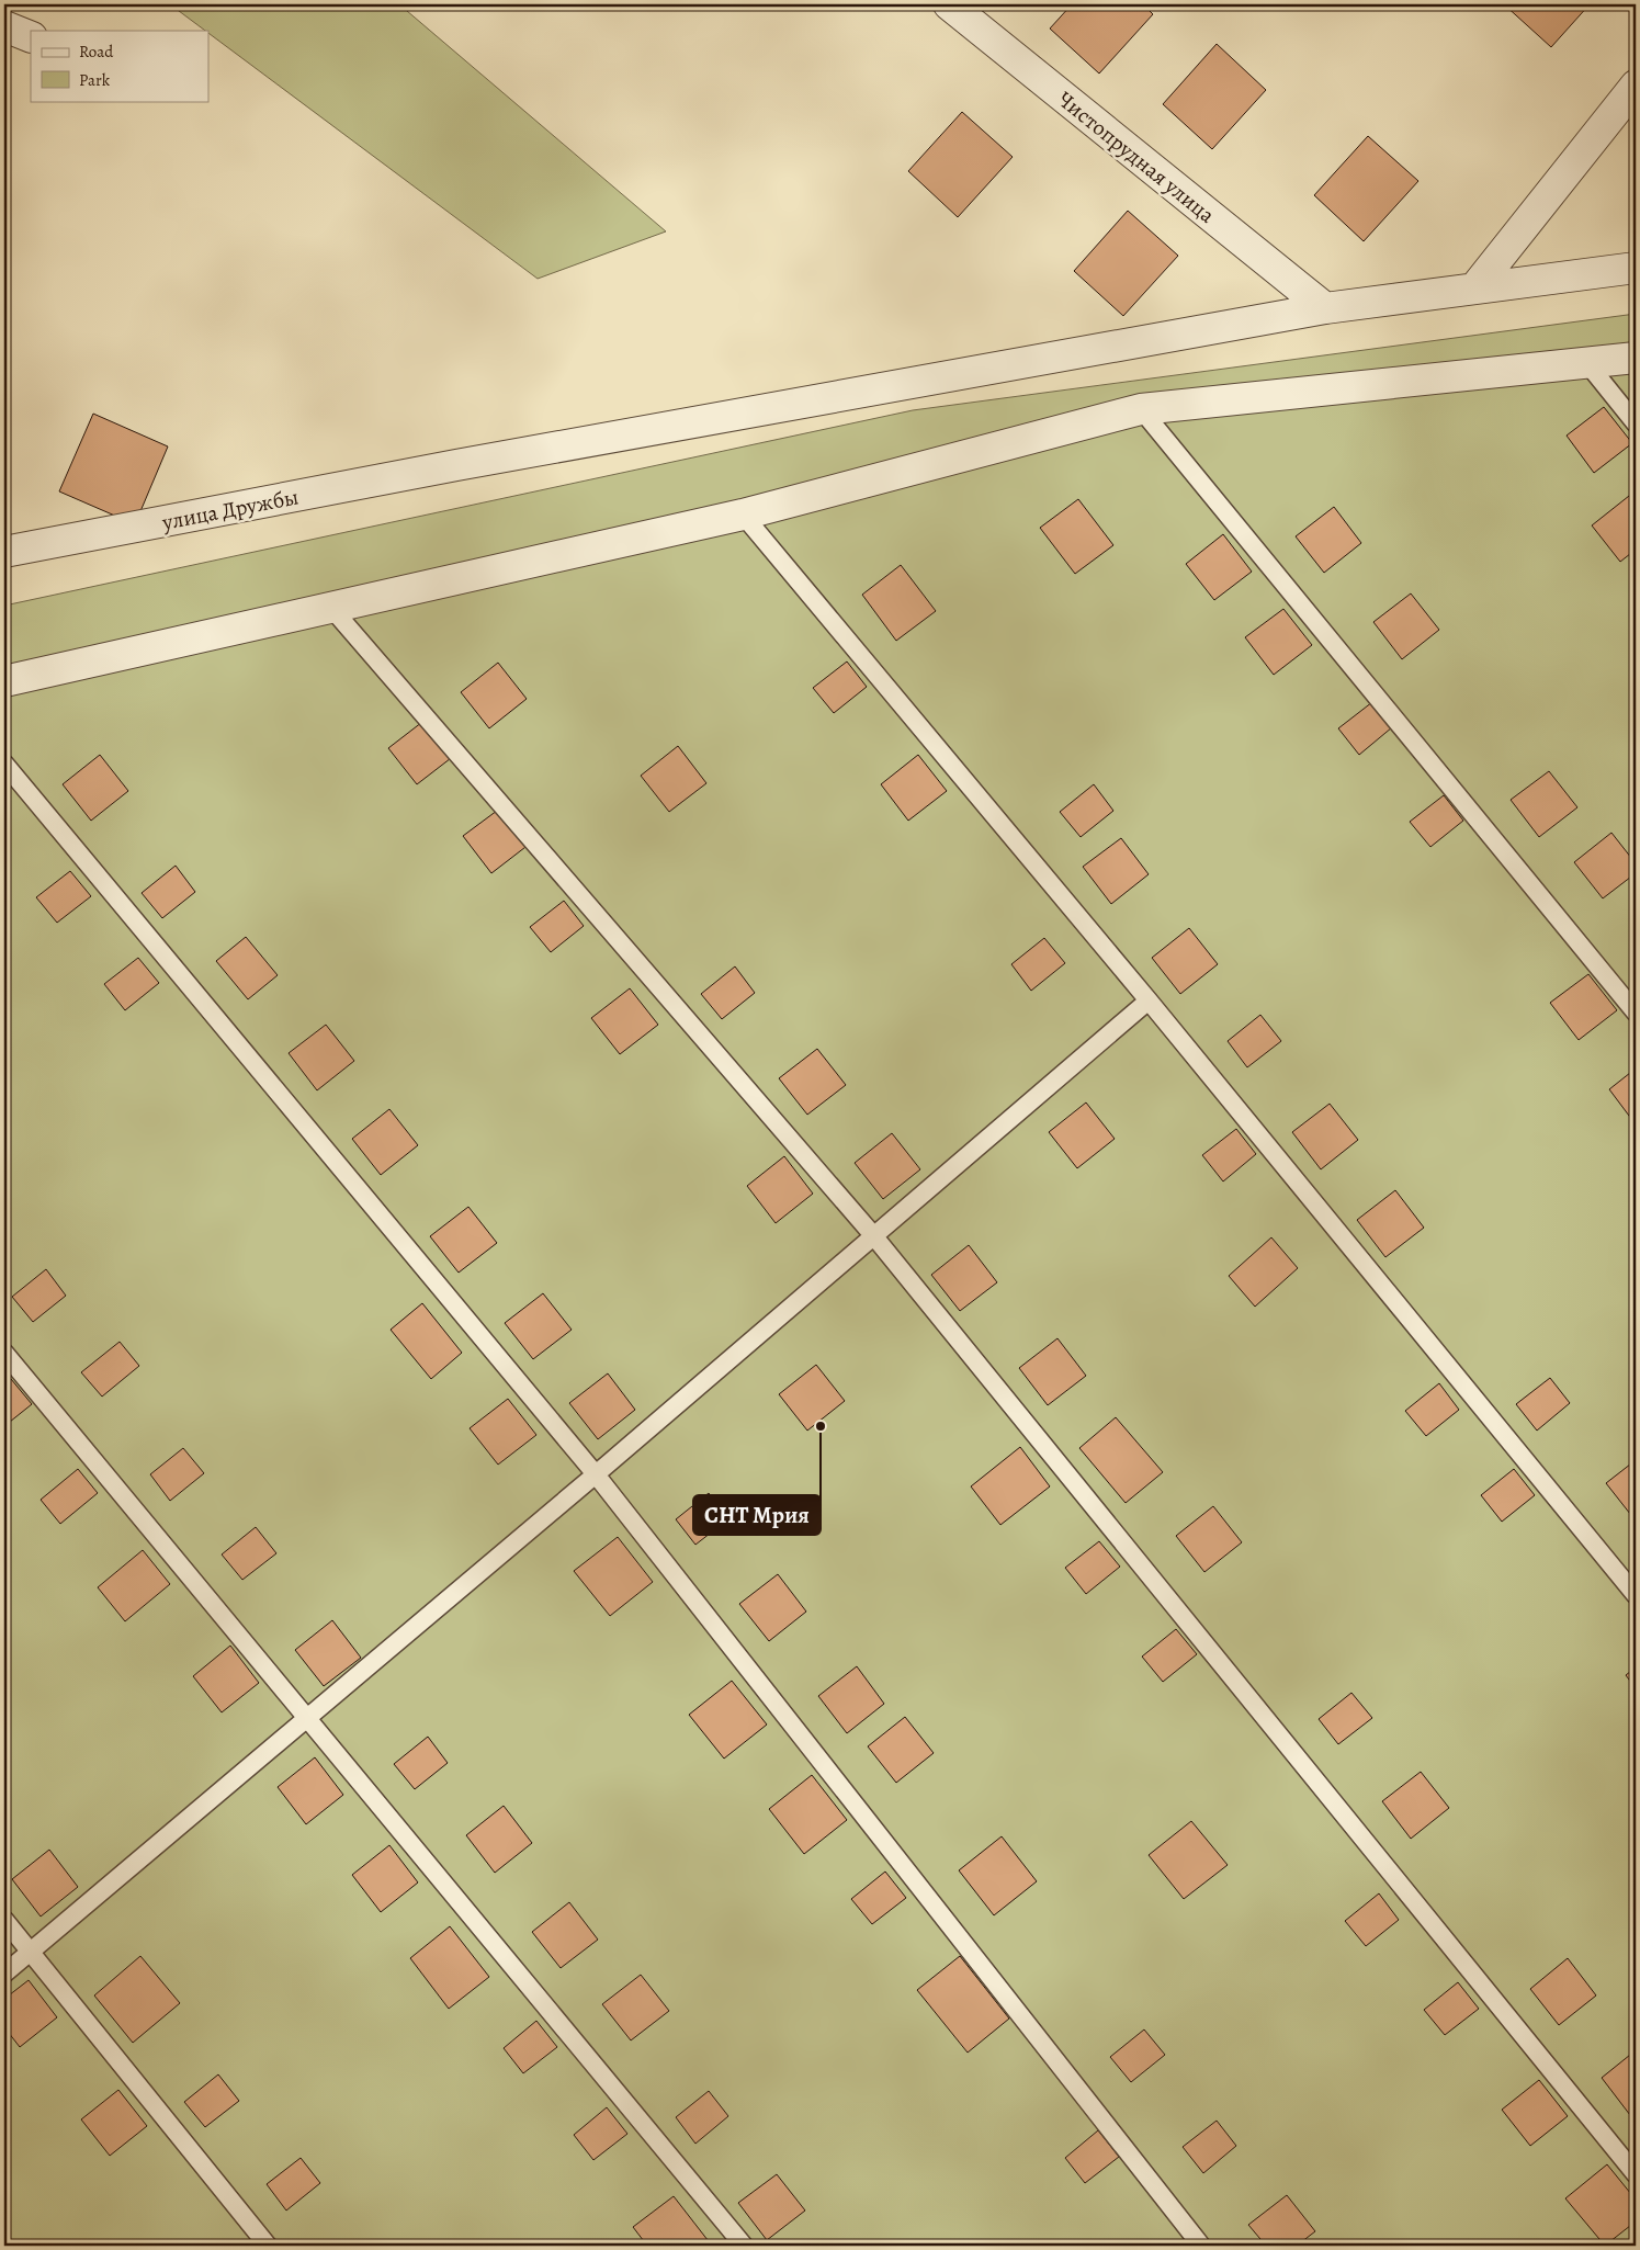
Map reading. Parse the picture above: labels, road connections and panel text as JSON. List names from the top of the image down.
{
  "streets": {
    "street": ["Чистопрудная улица", "улица Дружбы"]
  },
  "crossings": [
    ["Чистопрудная улица", "улица Дружбы"]
  ],
  "places": ["СНТ Мрия"],
  "legend": ["Road", "Park"]
}
